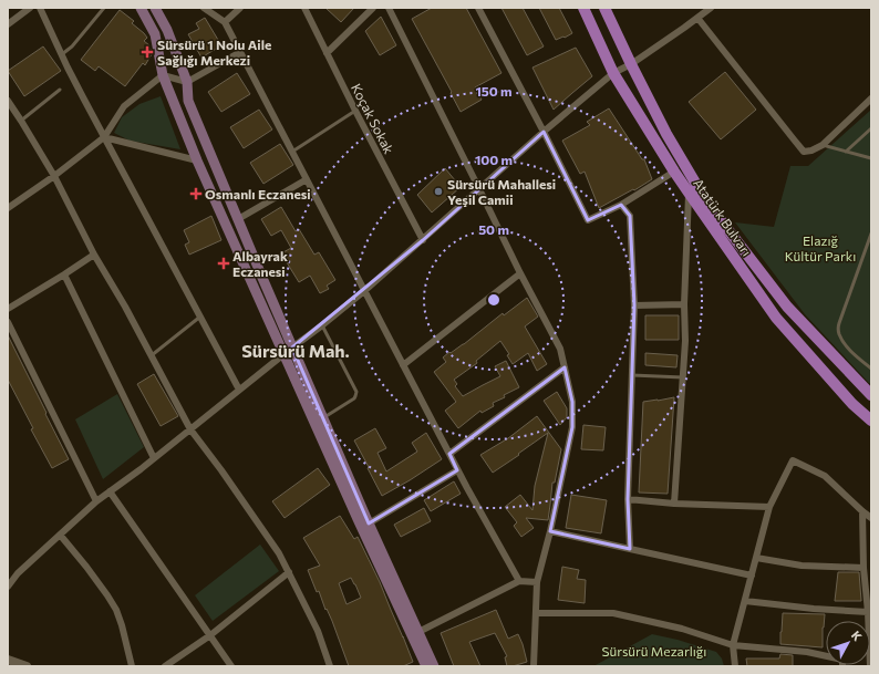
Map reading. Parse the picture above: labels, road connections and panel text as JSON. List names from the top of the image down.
{
  "streets": {
    "main road": ["Atatürk Bulvarı"],
    "street": ["Koçak Sokak"]
  },
  "districts": ["Sürsürü Mah."],
  "parks": ["Elazığ Kültür Parkı", "Sürsürü Mezarlığı"],
  "places": {
    "health": ["Sürsürü 1 Nolu Aile Sağlığı Merkezi", "Osmanlı Eczanesi", "Albayrak Eczanesi"],
    "other": ["Sürsürü Mahallesi Yeşil Camii"]
  },
  "north": "top right",
  "rings": ["150 m", "100 m", "50 m"]
}
